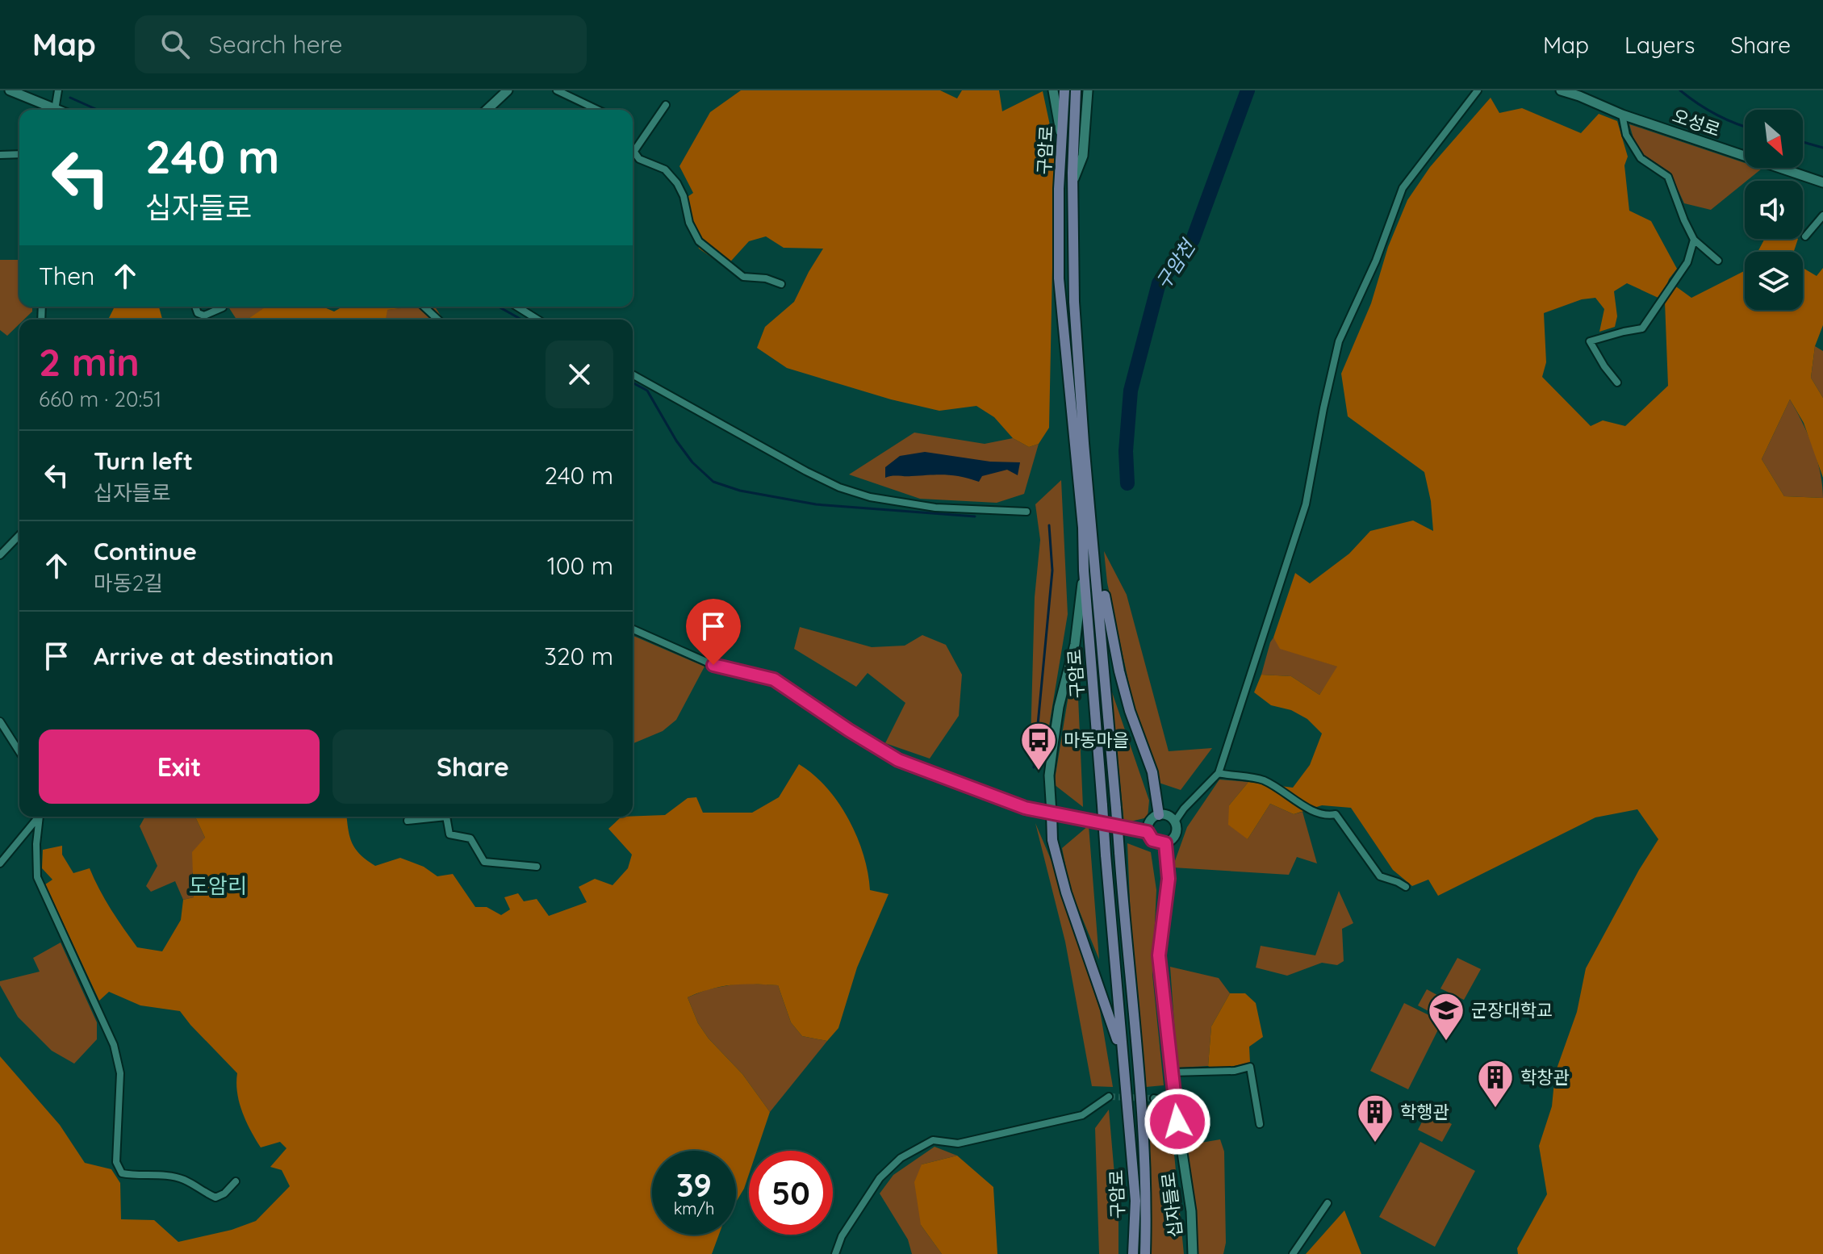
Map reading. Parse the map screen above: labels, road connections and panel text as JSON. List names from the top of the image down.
{
  "streets": {
    "main road": ["오성로", "구암로", "십자들로"]
  },
  "districts": ["도암리"],
  "water": ["구암천"],
  "places": {
    "bus stop": ["마동마을"],
    "school or university": ["군장대학교"],
    "building": ["학창관", "학행관"]
  },
  "north": "bottom right",
  "page": {
    "header": "Map",
    "search": "Search here",
    "nav": ["Map", "Layers", "Share"],
    "turn": ["240 m", "십자들로"],
    "then": "Then",
    "heading": ["2 min", "660 m · 20:51"],
    "list": [
      {
        "name": "Turn left",
        "note": "십자들로",
        "value": "240 m"
      },
      {
        "name": "Continue",
        "note": "마동2길",
        "value": "100 m"
      },
      {
        "name": "Arrive at destination",
        "value": "320 m"
      }
    ],
    "buttons": ["Exit", "Share"],
    "speed": "39 km/h",
    "limit": "50"
  }
}
